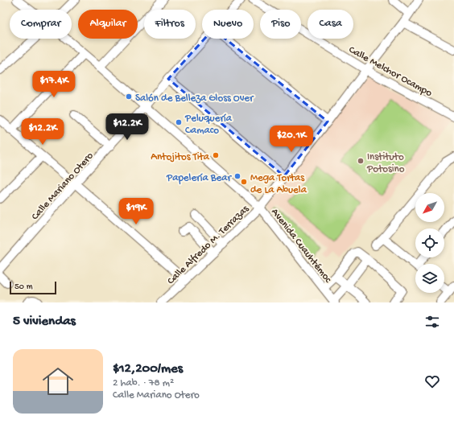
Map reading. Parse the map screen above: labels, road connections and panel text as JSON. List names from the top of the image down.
{
  "streets": {
    "street": [
      "Calle Melchor Ocampo",
      "Calle Mariano Otero",
      "Calle Alfredo M. Terrazas",
      "Avenida Cuauhtémoc"
    ]
  },
  "crossings": [
    ["Calle Melchor Ocampo", "Calle Alfredo M. Terrazas"],
    ["Calle Mariano Otero", "Avenida Cuauhtémoc"],
    ["Calle Alfredo M. Terrazas", "Avenida Cuauhtémoc"]
  ],
  "places": [
    "Salón de Belleza Gloss Over",
    "Peluquería Camaco",
    "Antojitos Tita",
    "Instituto Potosino",
    "Papelería Bear",
    "Mega Tortas de La Abuela"
  ],
  "scale_bar": "50 m",
  "north": "bottom left",
  "page": {
    "chip": [
      "Comprar",
      "Alquilar",
      "Filtros",
      "Nuevo",
      "Piso",
      "Casa"
    ],
    "price": [
      "$17.4K",
      "$12.2K",
      "$12.2K",
      "$20.1K",
      "$19K"
    ],
    "scale": "50 m",
    "heading": "5 viviendas",
    "list": [
      {
        "name": "$12,200/mes",
        "note": "2 hab. · 78 m² · Calle Mariano Otero"
      }
    ]
  }
}
